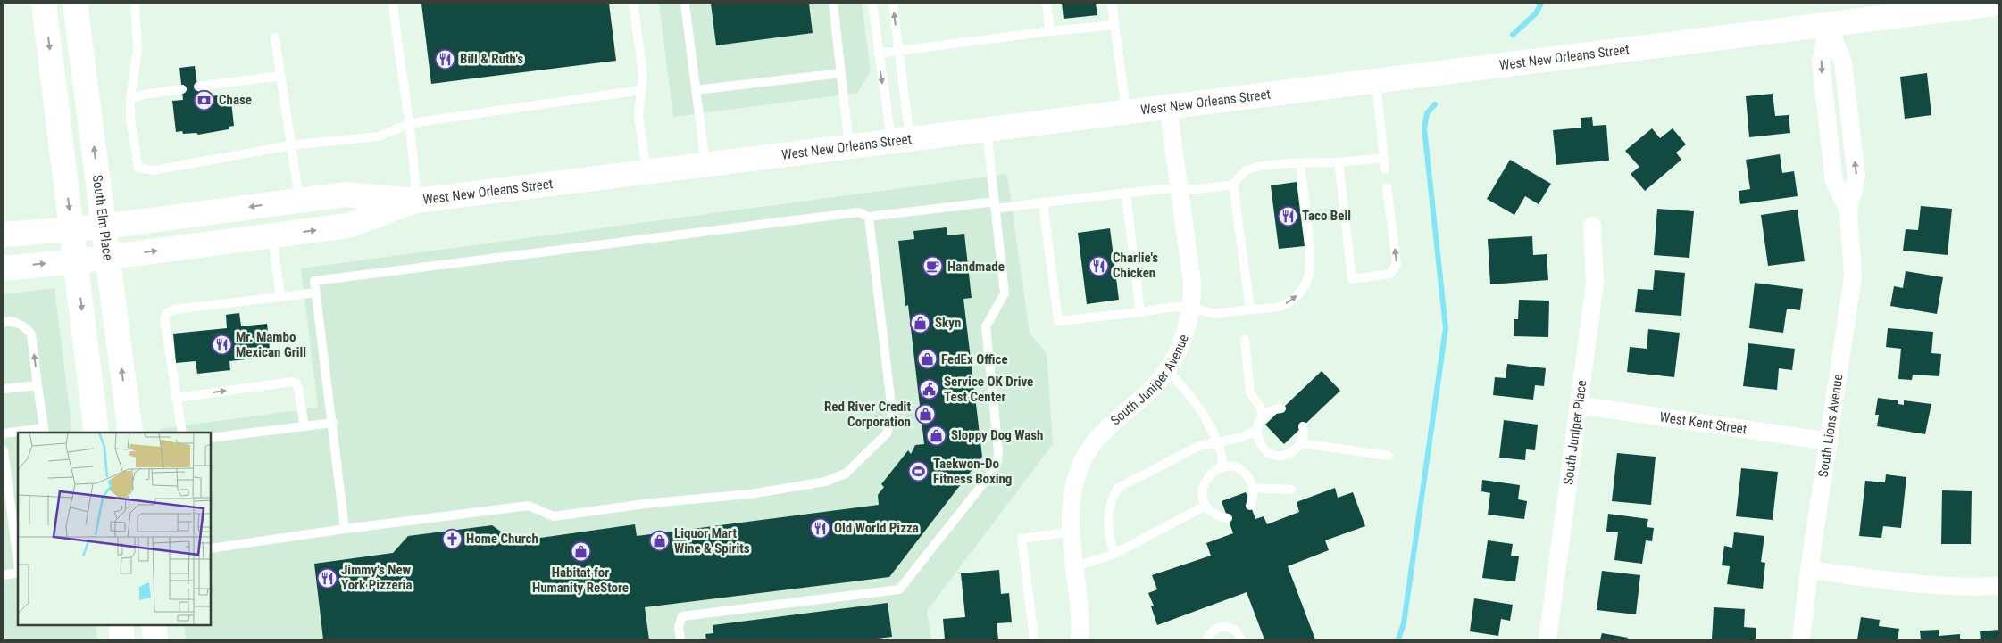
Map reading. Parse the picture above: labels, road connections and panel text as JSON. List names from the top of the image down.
{
  "streets": {
    "main road": ["West New Orleans Street", "South Elm Place"],
    "street": [
      "South Juniper Avenue",
      "West Kent Street",
      "South Lions Avenue",
      "South Juniper Place"
    ]
  },
  "crossings": [
    ["West New Orleans Street", "South Elm Place"],
    ["West New Orleans Street", "South Juniper Avenue"],
    ["West New Orleans Street", "South Lions Avenue"],
    ["West Kent Street", "South Lions Avenue"],
    ["West Kent Street", "South Juniper Place"]
  ],
  "places": {
    "restaurant": [
      "Bill & Ruth's",
      "Taco Bell",
      "Charlie's Chicken",
      "Mr. Mambo Mexican Grill",
      "Old World Pizza",
      "Jimmy's New York Pizzeria"
    ],
    "bank": ["Chase"],
    "cafe": ["Handmade"],
    "shop": [
      "Skyn",
      "FedEx Office",
      "Red River Credit Corporation",
      "Sloppy Dog Wash",
      "Liquor Mart Wine & Spirits",
      "Habitat for Humanity ReStore"
    ],
    "public building": ["Service OK Drive Test Center"],
    "sports": ["Taekwon-Do Fitness Boxing"],
    "church": ["Home Church"]
  }
}
